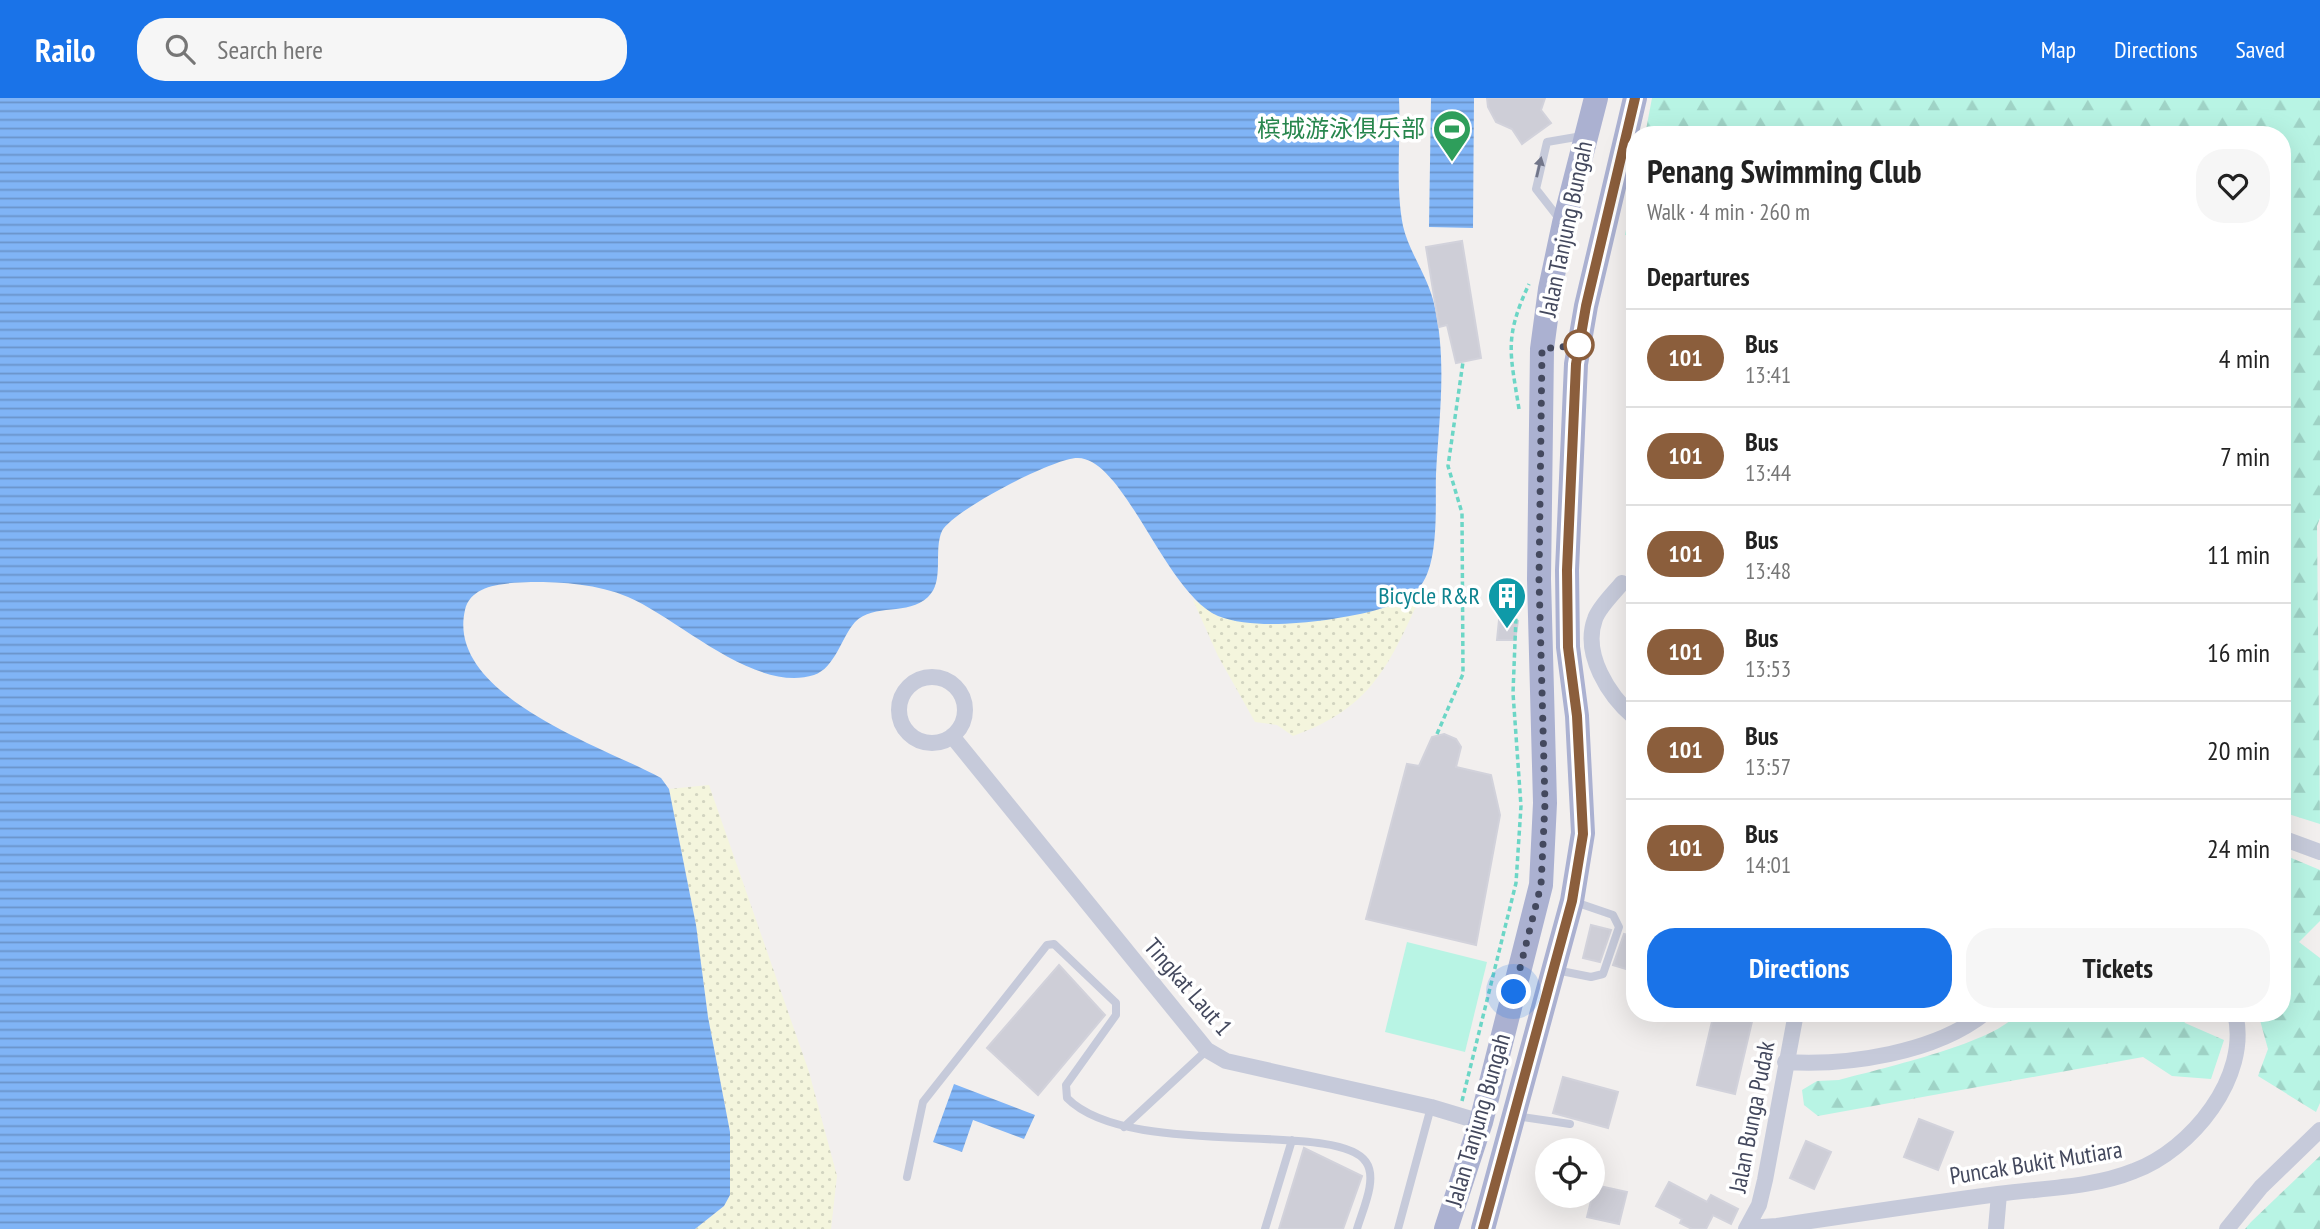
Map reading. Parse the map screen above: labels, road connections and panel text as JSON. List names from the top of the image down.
{
  "streets": {
    "main road": ["Jalan Tanjung Bungah"],
    "street": ["Tingkat Laut 1", "Jalan Bunga Pudak", "Puncak Bukit Mutiara"]
  },
  "crossings": [
    ["Jalan Tanjung Bungah", "Tingkat Laut 1"],
    ["Jalan Bunga Pudak", "Puncak Bukit Mutiara"]
  ],
  "places": {
    "sports": ["槟城游泳俱乐部"],
    "building": ["Bicycle R&R"]
  },
  "lines": ["bus line 101"],
  "page": {
    "header": "Railo",
    "search": "Search here",
    "nav": ["Map", "Directions", "Saved"],
    "heading": [
      ["Penang Swimming Club", "Walk · 4 min · 260 m"],
      "Departures"
    ],
    "list": [
      {
        "mark": "101",
        "name": "Bus",
        "note": "13:41",
        "value": "4 min"
      },
      {
        "mark": "101",
        "name": "Bus",
        "note": "13:44",
        "value": "7 min"
      },
      {
        "mark": "101",
        "name": "Bus",
        "note": "13:48",
        "value": "11 min"
      },
      {
        "mark": "101",
        "name": "Bus",
        "note": "13:53",
        "value": "16 min"
      },
      {
        "mark": "101",
        "name": "Bus",
        "note": "13:57",
        "value": "20 min"
      },
      {
        "mark": "101",
        "name": "Bus",
        "note": "14:01",
        "value": "24 min"
      }
    ],
    "buttons": ["Directions", "Tickets"]
  }
}
